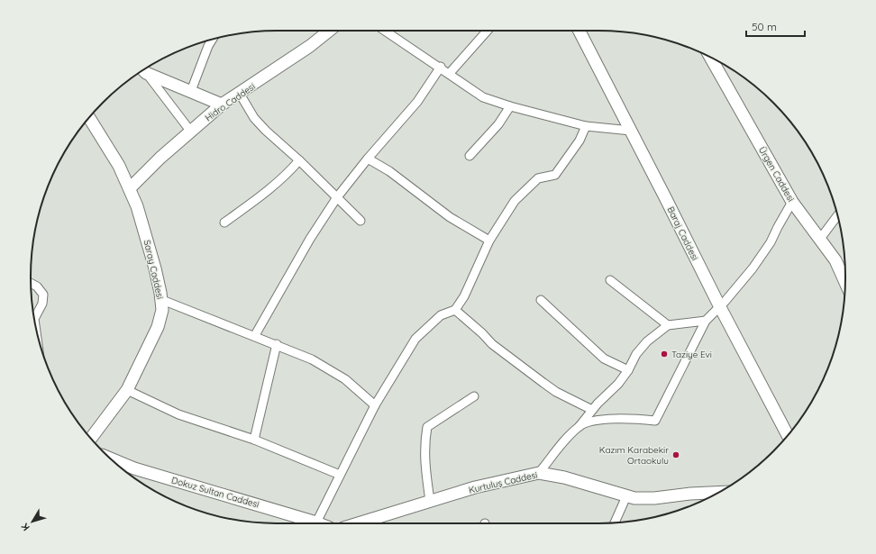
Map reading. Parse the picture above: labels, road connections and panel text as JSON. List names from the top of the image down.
{
  "streets": {
    "street": [
      "Hidro Caddesi",
      "Ürgen Caddesi",
      "Baraj Caddesi",
      "Saray Caddesi",
      "Kurtuluş Caddesi",
      "Dokuz Sultan Caddesi"
    ]
  },
  "crossings": [
    ["Hidro Caddesi", "Saray Caddesi"]
  ],
  "places": ["Taziye Evi", "Kazım Karabekir Ortaokulu"],
  "scale_bar": "50 m",
  "north": "bottom left"
}
